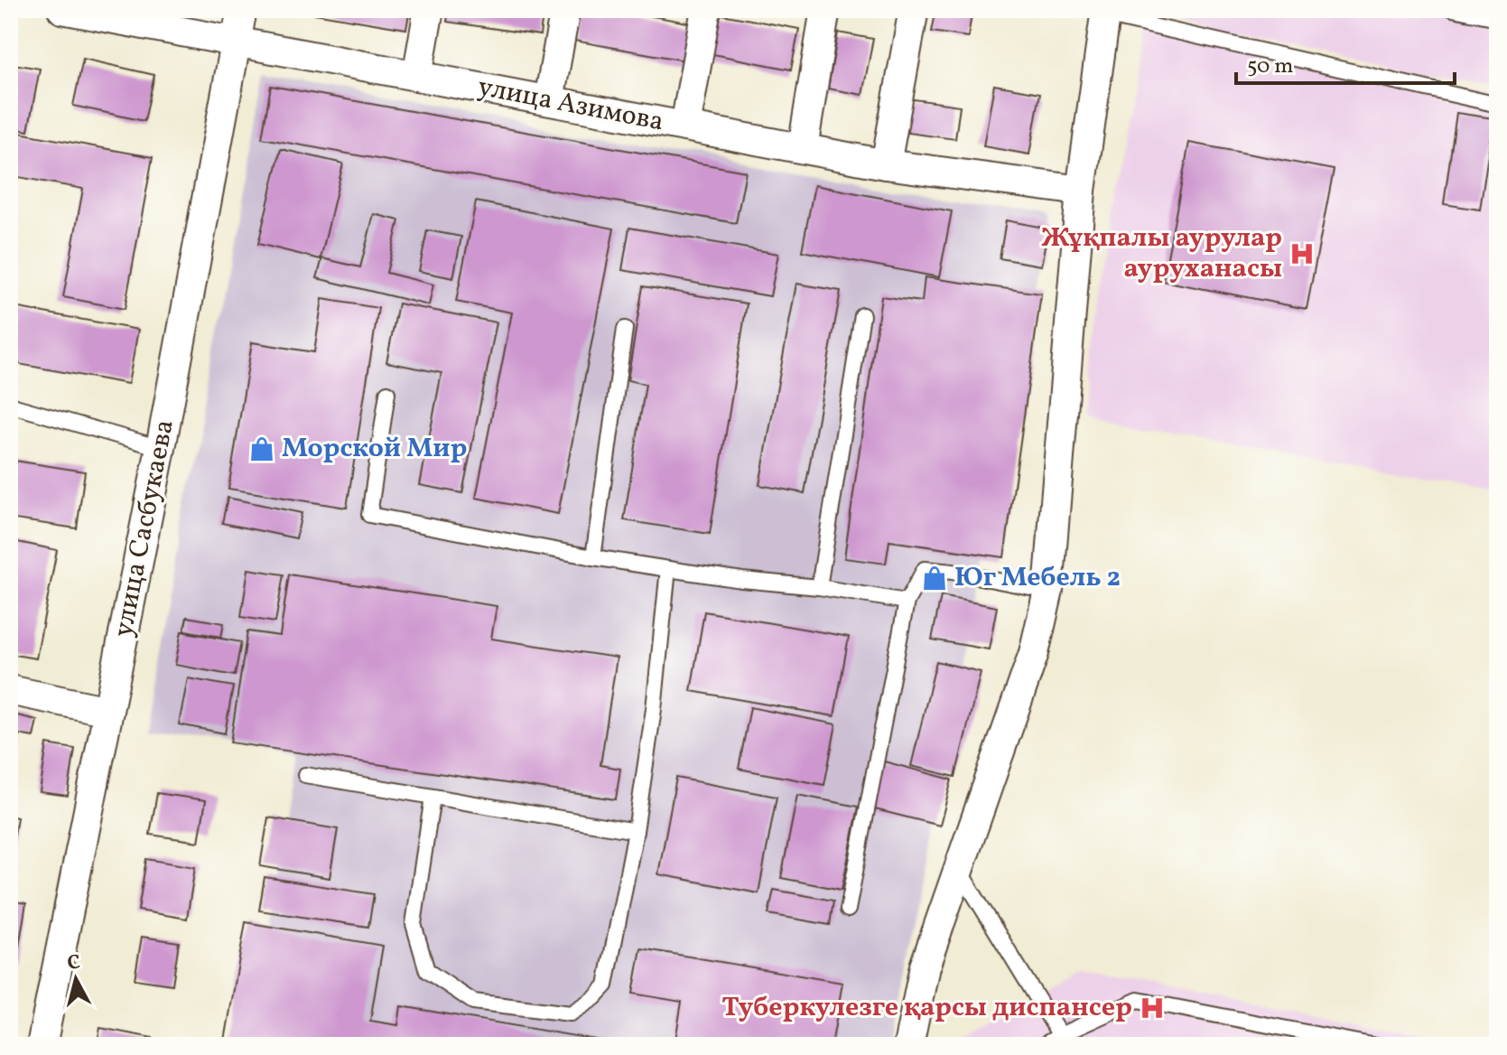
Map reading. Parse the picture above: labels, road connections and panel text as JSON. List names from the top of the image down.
{
  "streets": {
    "street": ["улица Азимова", "улица Сасбукаева"]
  },
  "crossings": [
    ["улица Азимова", "улица Сасбукаева"]
  ],
  "places": {
    "hospital": ["Жұқпалы аурулар ауруханасы", "Туберкулезге қарсы диспансер"],
    "shop": ["Морской Мир", "Юг Мебель 2"]
  },
  "scale_bar": "50 m",
  "north": "top"
}
